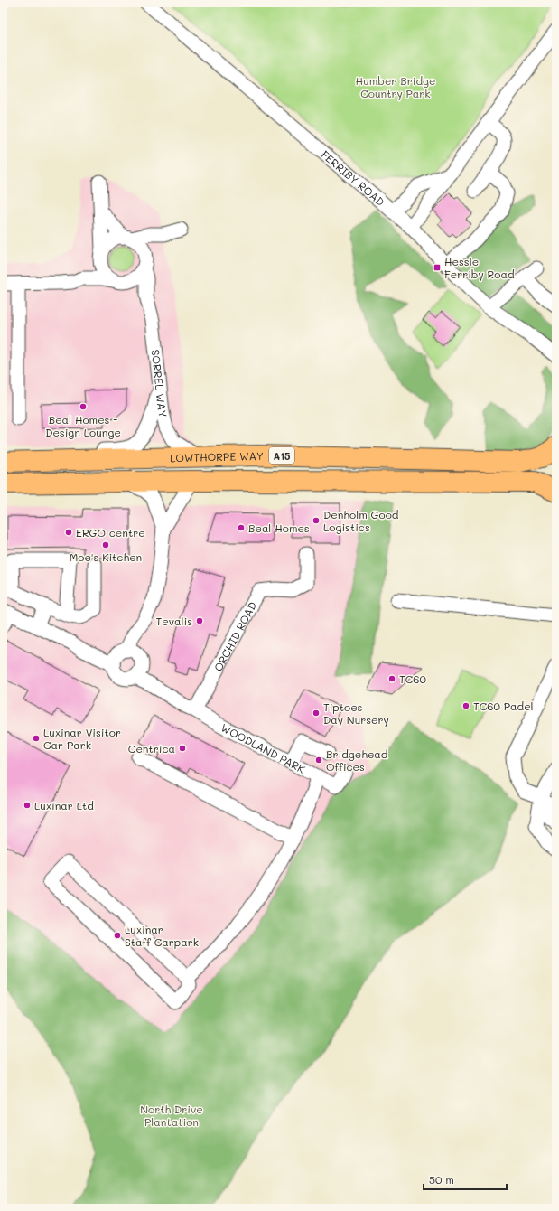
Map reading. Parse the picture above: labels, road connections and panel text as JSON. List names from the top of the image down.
{
  "streets": {
    "highway": ["A15", "LOWTHORPE WAY"],
    "street": [
      "FERRIBY ROAD",
      "SORREL WAY",
      "ORCHID ROAD",
      "WOODLAND PARK"
    ]
  },
  "crossings": [
    ["SORREL WAY", "LOWTHORPE WAY"],
    ["ORCHID ROAD", "WOODLAND PARK"]
  ],
  "parks": ["Humber Bridge Country Park", "North Drive Plantation"],
  "places": {
    "transit": ["Hessle Ferriby Road"],
    "other": [
      "Beal Homes - Design Lounge",
      "Denholm Good Logistics",
      "Beal Homes",
      "ERGO centre",
      "Moe's Kitchen",
      "Tevalis",
      "TC60",
      "TC60 Padel",
      "Tiptoes Day Nursery",
      "Luxinar Visitor Car Park",
      "Centrica",
      "Bridgehead Offices",
      "Luxinar Ltd",
      "Luxinar Staff Carpark"
    ]
  },
  "scale_bar": "50 m"
}
